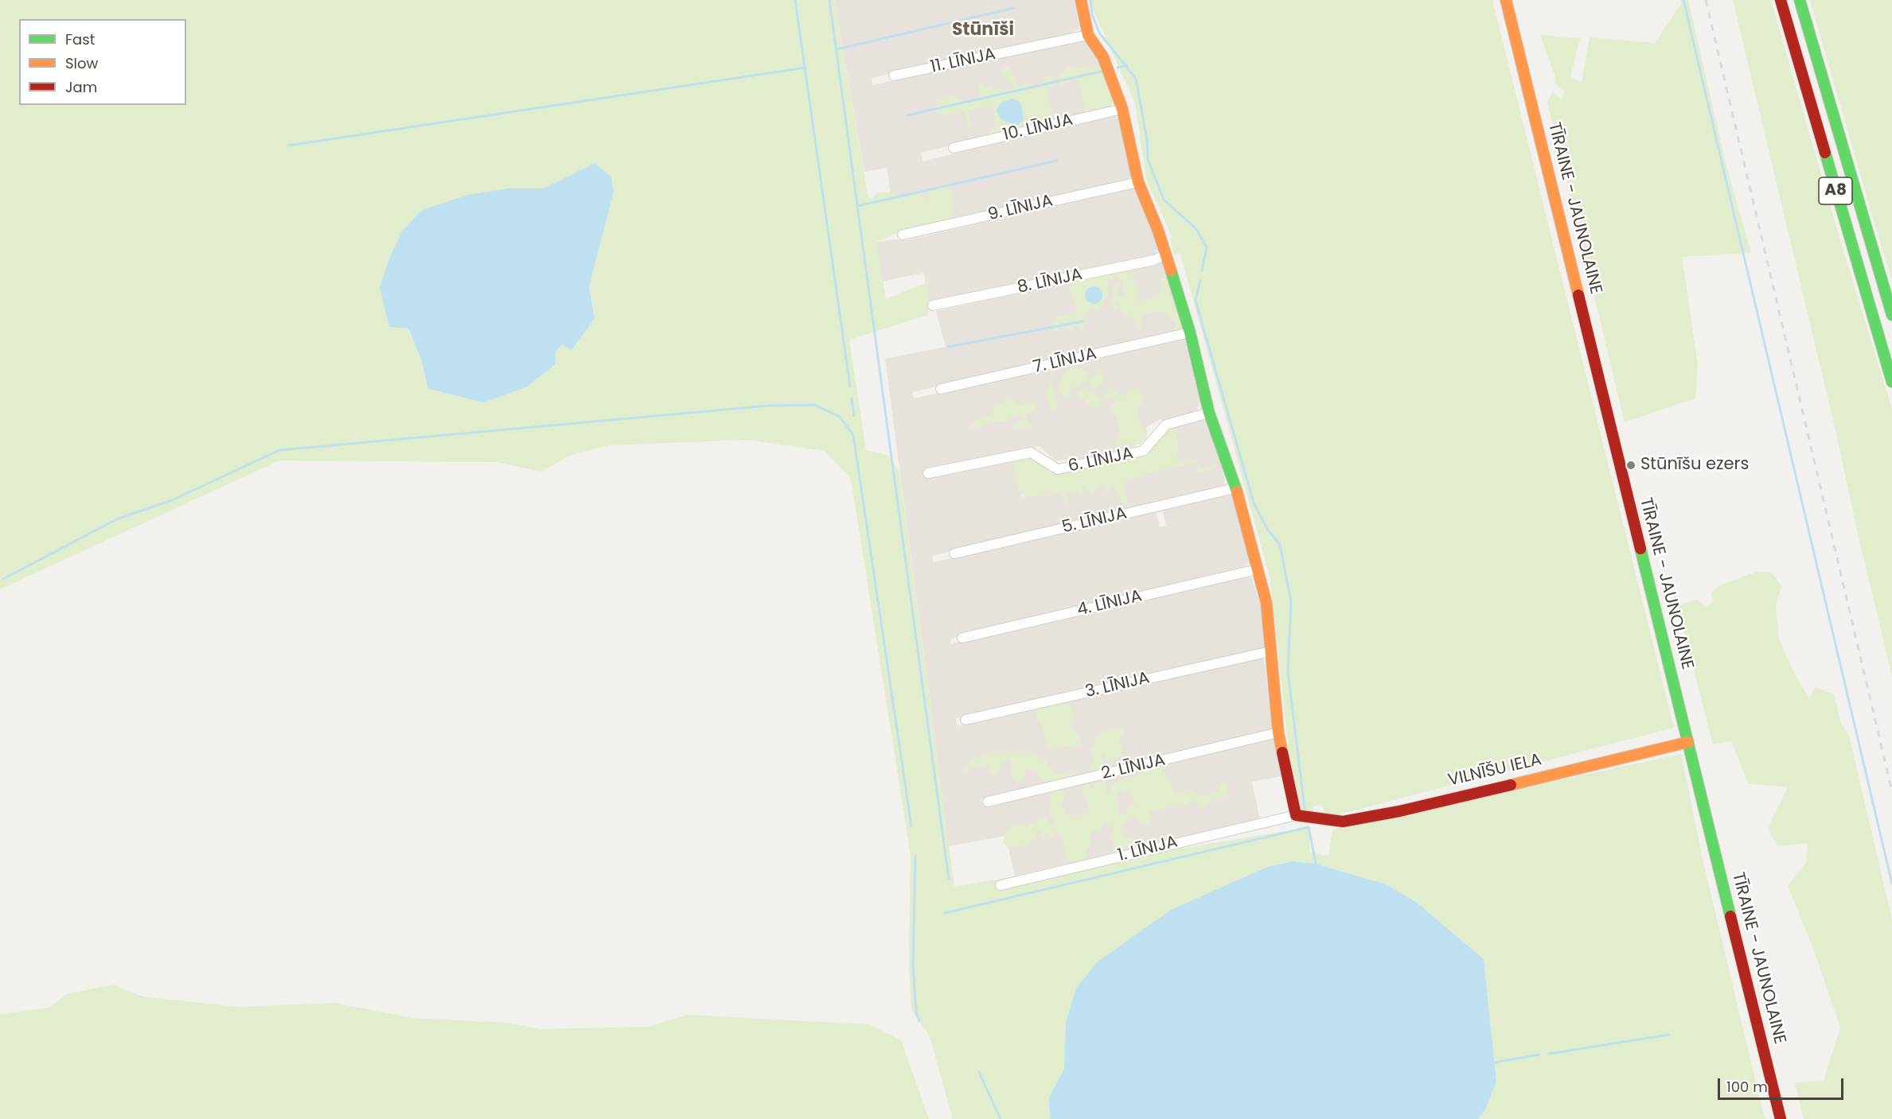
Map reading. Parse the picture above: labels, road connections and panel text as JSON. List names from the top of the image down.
{
  "streets": {
    "main road": ["A8", "TĪRAINE - JAUNOLAINE", "VILNĪŠU IELA"],
    "street": [
      "11. LĪNIJA",
      "10. LĪNIJA",
      "9. LĪNIJA",
      "8. LĪNIJA",
      "7. LĪNIJA",
      "6. LĪNIJA",
      "5. LĪNIJA",
      "4. LĪNIJA",
      "3. LĪNIJA",
      "2. LĪNIJA",
      "1. LĪNIJA"
    ]
  },
  "crossings": [
    ["TĪRAINE - JAUNOLAINE", "VILNĪŠU IELA"],
    ["VILNĪŠU IELA", "1. LĪNIJA"]
  ],
  "districts": ["Stūnīši"],
  "places": ["Stūnīšu ezers"],
  "legend": ["Fast", "Slow", "Jam"],
  "scale_bar": "100 m"
}
